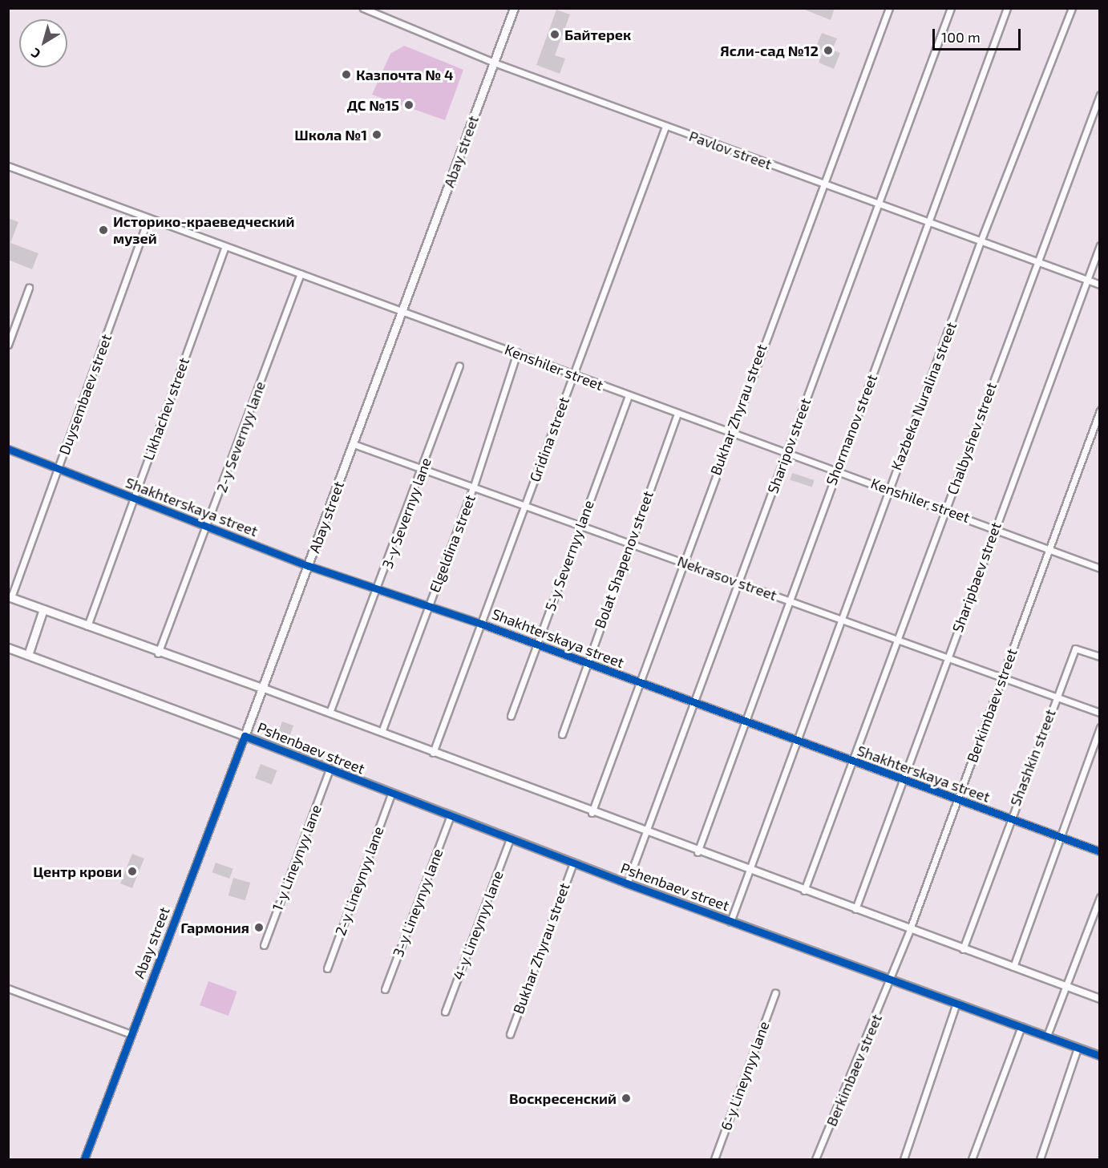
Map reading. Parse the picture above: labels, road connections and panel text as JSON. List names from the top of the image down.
{
  "streets": {
    "main road": ["Abay street", "Pshenbaev street"],
    "street": [
      "Pavlov street",
      "Kenshiler street",
      "Duysembaev street",
      "Kazbeka Nuralina street",
      "Likhachev street",
      "Bukhar Zhyrau street",
      "Shormanov street",
      "2-y Severnyy lane",
      "Chalbyshev street",
      "Gridina street",
      "Sharipov street",
      "Shakhterskaya street",
      "3-y Severnyy lane",
      "Elgeldina street",
      "5-y Severnyy lane",
      "Bolat Shapenov street",
      "Sharipbaev street",
      "Nekrasov street",
      "Berkimbaev street",
      "Shashkin street",
      "1-y Lineynyy lane",
      "2-y Lineynyy lane",
      "3-y Lineynyy lane",
      "4-y Lineynyy lane",
      "6-y Lineynyy lane"
    ]
  },
  "crossings": [
    ["Pavlov street", "Abay street"],
    ["Pavlov street", "Kazbeka Nuralina street"],
    ["Pavlov street", "Bukhar Zhyrau street"],
    ["Pavlov street", "Shormanov street"],
    ["Pavlov street", "Chalbyshev street"],
    ["Pavlov street", "Gridina street"],
    ["Pavlov street", "Sharipov street"],
    ["Pavlov street", "Sharipbaev street"],
    ["Abay street", "Kenshiler street"],
    ["Abay street", "Shakhterskaya street"],
    ["Abay street", "Nekrasov street"],
    ["Abay street", "Pshenbaev street"],
    ["Kenshiler street", "Duysembaev street"],
    ["Kenshiler street", "Kazbeka Nuralina street"],
    ["Kenshiler street", "Likhachev street"],
    ["Kenshiler street", "Bukhar Zhyrau street"],
    ["Kenshiler street", "Shormanov street"],
    ["Kenshiler street", "2-y Severnyy lane"],
    ["Kenshiler street", "Chalbyshev street"],
    ["Kenshiler street", "Gridina street"],
    ["Kenshiler street", "Sharipov street"],
    ["Kenshiler street", "Elgeldina street"],
    ["Kenshiler street", "5-y Severnyy lane"],
    ["Kenshiler street", "Bolat Shapenov street"],
    ["Kenshiler street", "Sharipbaev street"],
    ["Kenshiler street", "Berkimbaev street"],
    ["Duysembaev street", "Shakhterskaya street"],
    ["Kazbeka Nuralina street", "Shakhterskaya street"],
    ["Kazbeka Nuralina street", "Nekrasov street"],
    ["Kazbeka Nuralina street", "Pshenbaev street"],
    ["Likhachev street", "Shakhterskaya street"],
    ["Bukhar Zhyrau street", "Shakhterskaya street"],
    ["Bukhar Zhyrau street", "Nekrasov street"],
    ["Bukhar Zhyrau street", "Pshenbaev street"],
    ["Shormanov street", "Shakhterskaya street"],
    ["Shormanov street", "Nekrasov street"],
    ["2-y Severnyy lane", "Shakhterskaya street"],
    ["Chalbyshev street", "Shakhterskaya street"],
    ["Chalbyshev street", "Nekrasov street"],
    ["Gridina street", "Shakhterskaya street"],
    ["Gridina street", "Nekrasov street"],
    ["Sharipov street", "Shakhterskaya street"],
    ["Sharipov street", "Nekrasov street"],
    ["Sharipov street", "Pshenbaev street"],
    ["Shakhterskaya street", "3-y Severnyy lane"],
    ["Shakhterskaya street", "Elgeldina street"],
    ["Shakhterskaya street", "5-y Severnyy lane"],
    ["Shakhterskaya street", "Bolat Shapenov street"],
    ["Shakhterskaya street", "Sharipbaev street"],
    ["Shakhterskaya street", "Berkimbaev street"],
    ["Shakhterskaya street", "Shashkin street"],
    ["3-y Severnyy lane", "Nekrasov street"],
    ["Elgeldina street", "Nekrasov street"],
    ["5-y Severnyy lane", "Nekrasov street"],
    ["Bolat Shapenov street", "Nekrasov street"],
    ["Sharipbaev street", "Nekrasov street"],
    ["Nekrasov street", "Berkimbaev street"],
    ["Nekrasov street", "Shashkin street"],
    ["Berkimbaev street", "Pshenbaev street"],
    ["Pshenbaev street", "1-y Lineynyy lane"],
    ["Pshenbaev street", "2-y Lineynyy lane"],
    ["Pshenbaev street", "3-y Lineynyy lane"],
    ["Pshenbaev street", "4-y Lineynyy lane"]
  ],
  "places": [
    "Байтерек",
    "Ясли-сад №12",
    "Казпочта № 4",
    "ДС №15",
    "Школа №1",
    "Историко-краеведческий музей",
    "Центр крови",
    "Гармония",
    "Воскресенский"
  ],
  "scale_bar": "100 m",
  "north": "bottom left"
}
